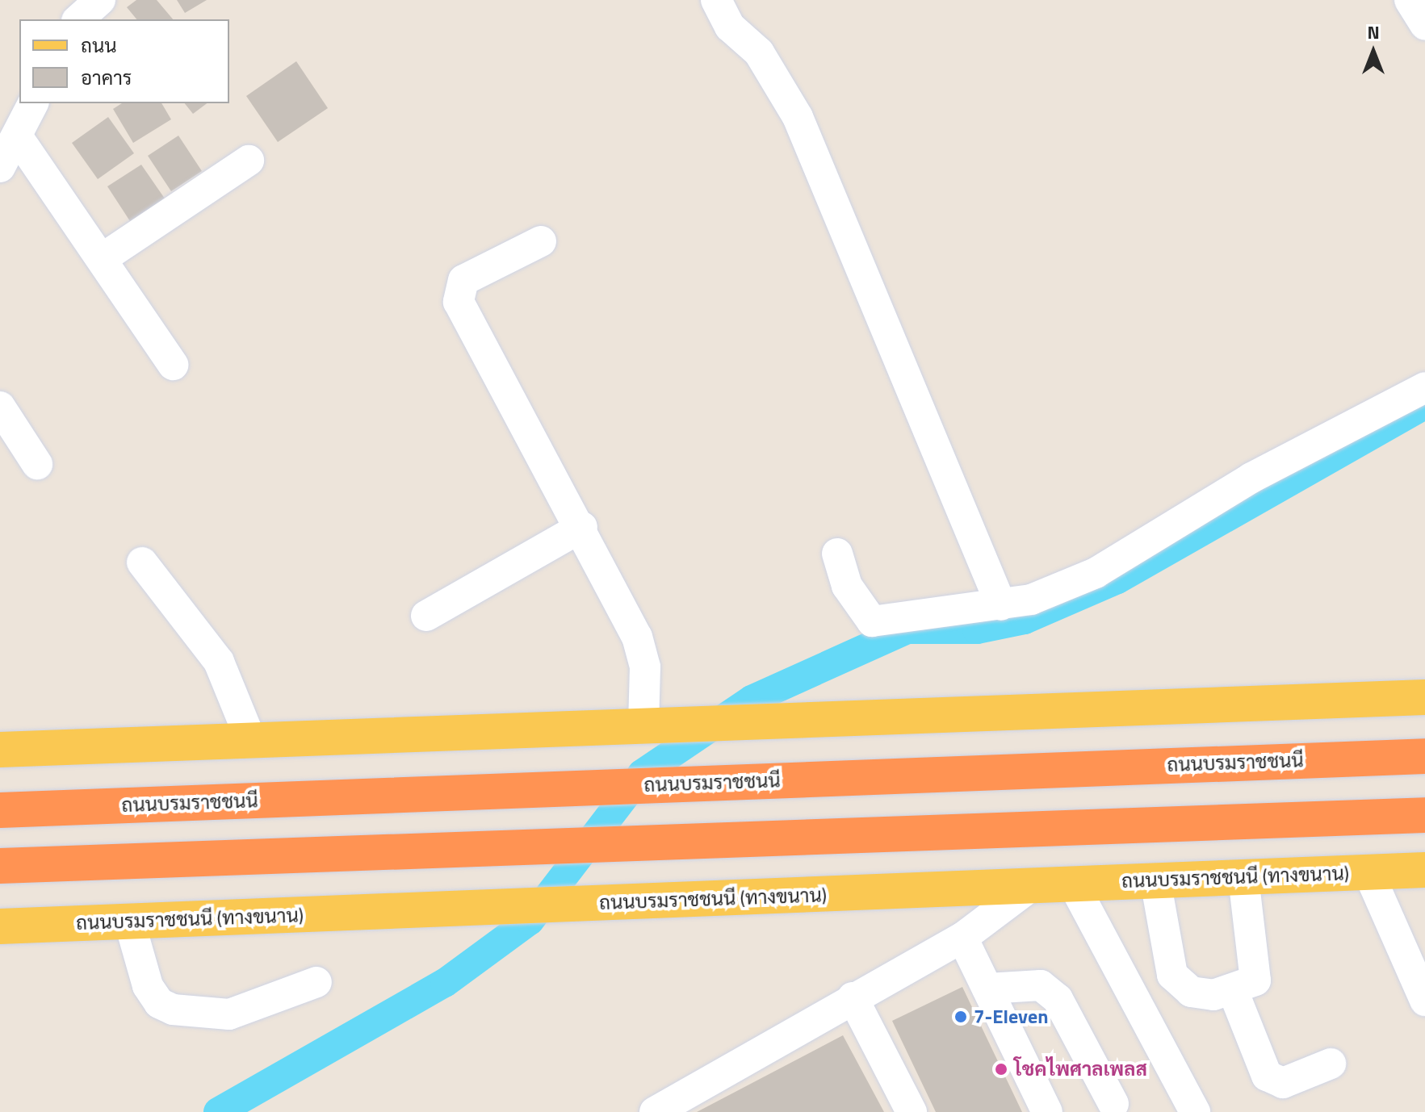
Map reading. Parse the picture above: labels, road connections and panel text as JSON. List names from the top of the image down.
{
  "streets": {
    "highway": ["ถนนบรมราชชนนี"],
    "main road": ["ถนนบรมราชชนนี (ทางขนาน)"]
  },
  "places": ["7-Eleven", "โชคไพศาลเพลส"],
  "legend": ["ถนน", "อาคาร"],
  "north": "top"
}
